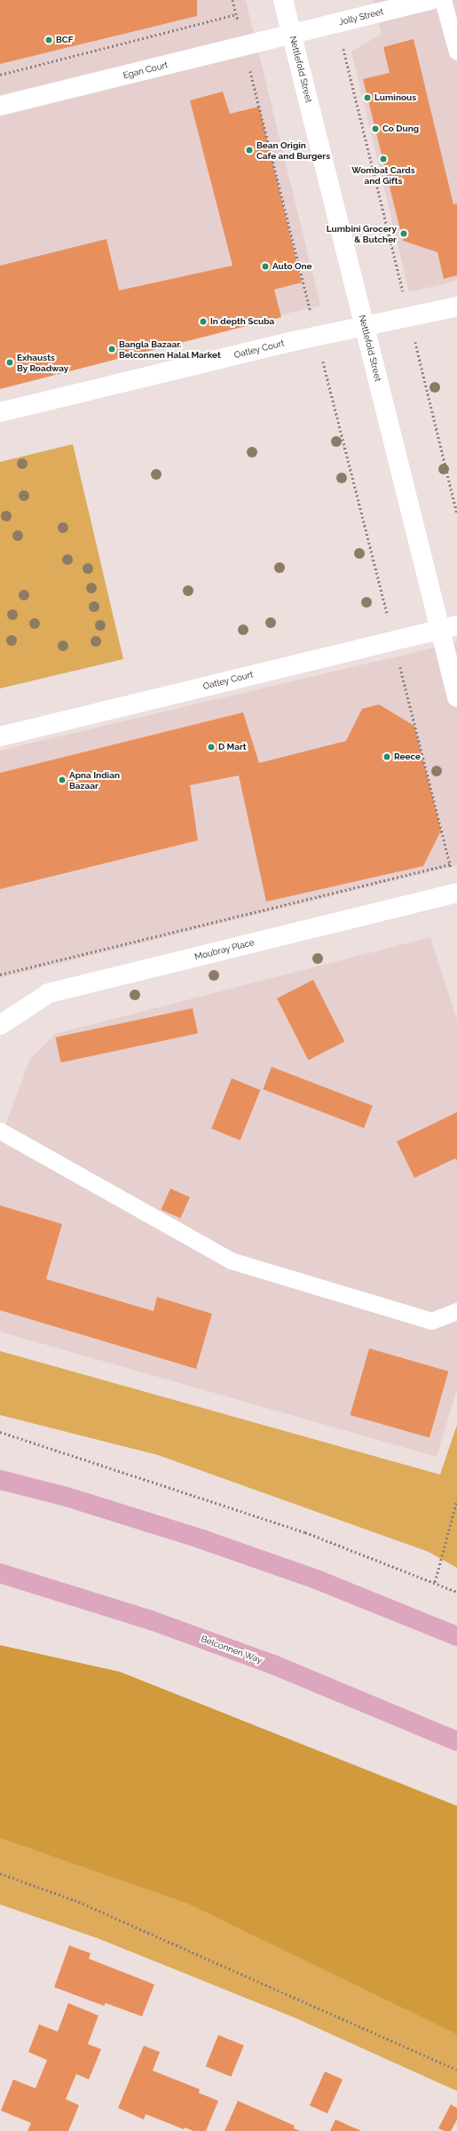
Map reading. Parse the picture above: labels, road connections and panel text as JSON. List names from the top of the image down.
{
  "streets": {
    "main road": ["Belconnen Way"],
    "street": [
      "Jolly Street",
      "Nettlefold Street",
      "Egan Court",
      "Oatley Court",
      "Moubray Place"
    ]
  },
  "crossings": [
    ["Jolly Street", "Nettlefold Street"],
    ["Jolly Street", "Egan Court"],
    ["Nettlefold Street", "Egan Court"],
    ["Nettlefold Street", "Oatley Court"]
  ],
  "places": [
    "BCF",
    "Luminous",
    "Co Dung",
    "Bean Origin Cafe and Burgers",
    "Wombat Cards and Gifts",
    "Lumbini Grocery & Butcher",
    "Auto One",
    "In depth Scuba",
    "Bangla Bazaar. Belconnen Halal Market",
    "Exhausts By Roadway",
    "D Mart",
    "Reece",
    "Apna Indian Bazaar"
  ]
}
